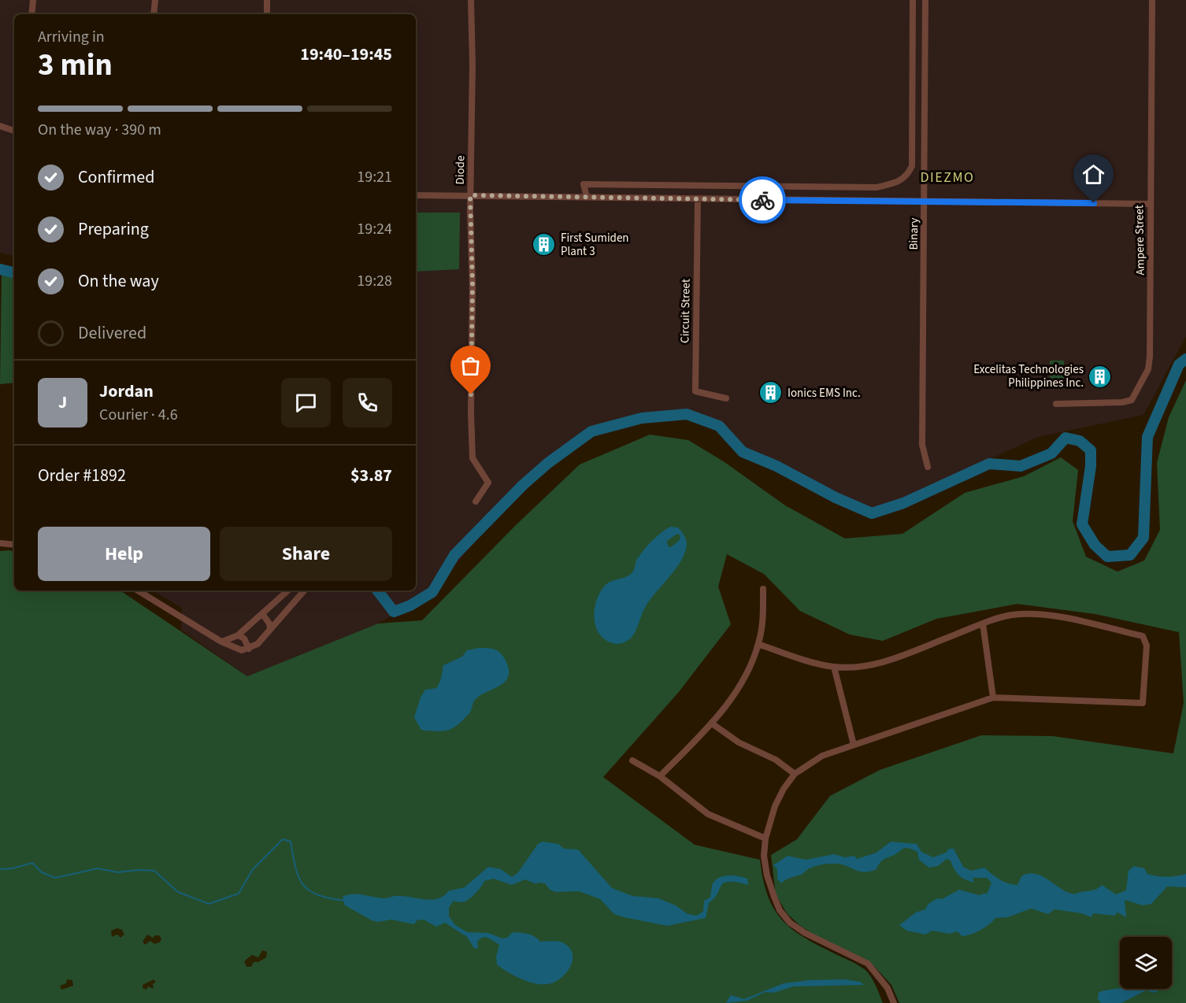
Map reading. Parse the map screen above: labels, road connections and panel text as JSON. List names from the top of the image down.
{
  "streets": {
    "street": [
      "Diode",
      "Binary",
      "Ampere Street",
      "Circuit Street"
    ]
  },
  "districts": ["DIEZMO"],
  "places": {
    "building": ["First Sumiden Plant 3", "Excelitas Technologies Philippines Inc.", "Ionics EMS Inc."]
  },
  "page": {
    "heading": ["3 min", "Arriving in", "19:40–19:45"],
    "panel": [
      "Jordan",
      "Courier · 4.6",
      "Order #1892",
      "$3.87"
    ],
    "bar": "On the way · 390 m",
    "list": [
      ["Confirmed", "19:21"],
      ["Preparing", "19:24"],
      ["On the way", "19:28"],
      "Delivered"
    ],
    "round": "J",
    "buttons": ["Help", "Share"]
  }
}
